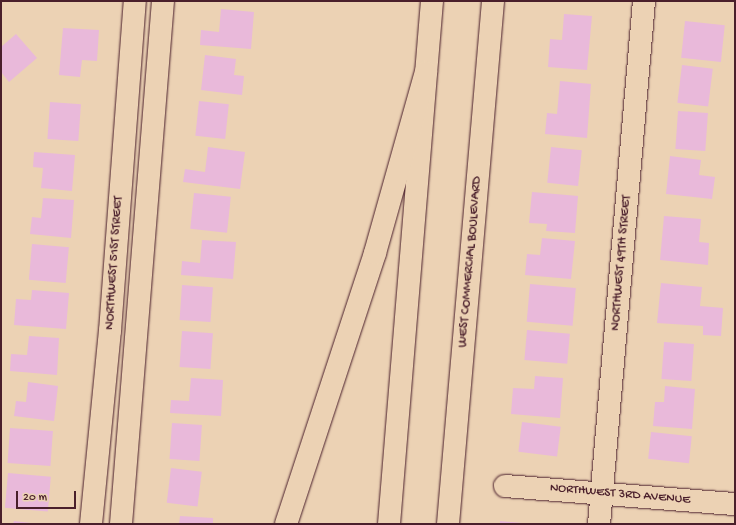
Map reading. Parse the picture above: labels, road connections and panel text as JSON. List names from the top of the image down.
{
  "streets": {
    "main road": [
      "WEST COMMERCIAL BOULEVARD",
      "NORTHWEST 51ST STREET",
      "NORTHWEST 49TH STREET",
      "NORTHWEST 3RD AVENUE"
    ]
  },
  "crossings": [
    ["NORTHWEST 49TH STREET", "NORTHWEST 3RD AVENUE"]
  ],
  "scale_bar": "20 m"
}
